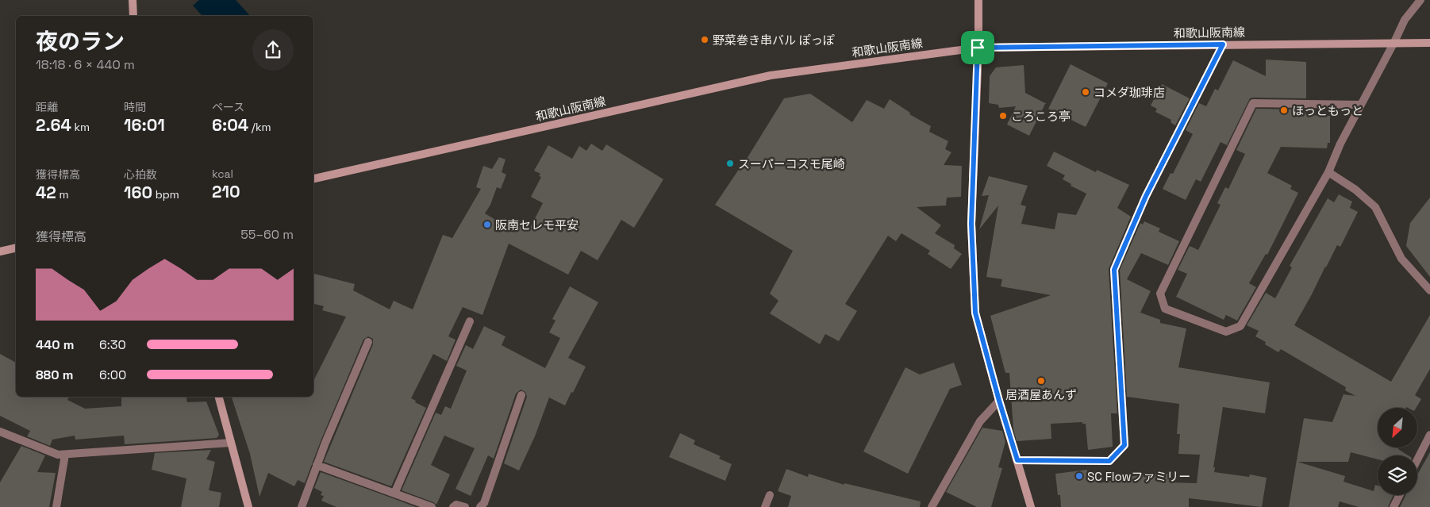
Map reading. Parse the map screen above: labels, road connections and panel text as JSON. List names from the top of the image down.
{
  "streets": {
    "main road": ["和歌山阪南線"]
  },
  "places": [
    "野菜巻き串バル ぽっぽ",
    "コメダ珈琲店",
    "ほっともっと",
    "ころころ亭",
    "スーパーコスモ尾崎",
    "阪南セレモ平安",
    "居酒屋あんず",
    "SC Flowファミリー"
  ],
  "north": "bottom left",
  "page": {
    "heading": ["夜のラン", "18:18 · 6 × 440 m"],
    "stats": [
      ["距離", "2.64 km"],
      ["時間", "16:01"],
      ["ペース", "6:04 /km"],
      ["獲得標高", "42 m"],
      ["心拍数", "160 bpm"],
      ["kcal", "210"]
    ],
    "chart": ["獲得標高", "55–60 m"],
    "list": [
      {
        "name": "440 m",
        "note": "6:30"
      },
      {
        "name": "880 m",
        "note": "6:00"
      }
    ]
  }
}
